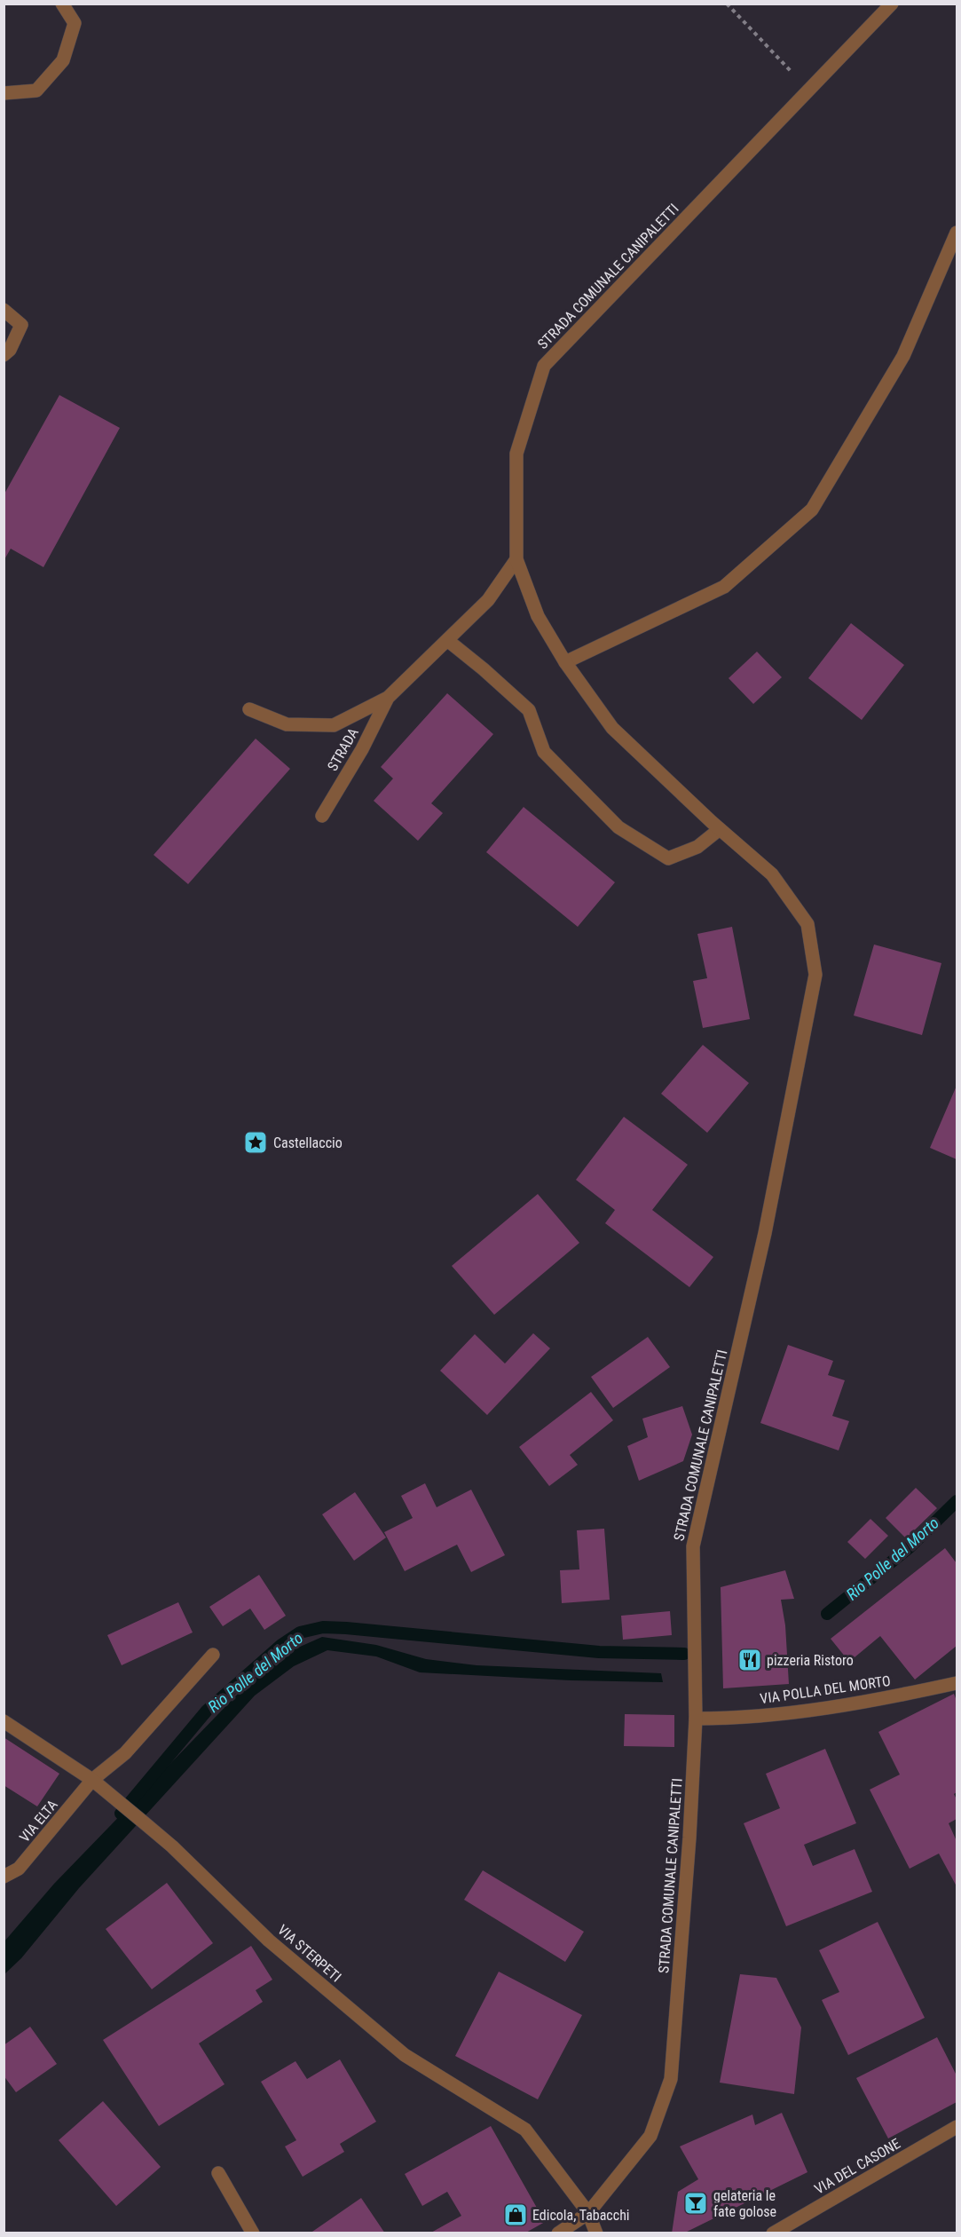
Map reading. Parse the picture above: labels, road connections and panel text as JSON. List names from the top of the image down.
{
  "streets": {
    "street": [
      "STRADA COMUNALE CANIPALETTI",
      "STRADA",
      "VIA POLLA DEL MORTO",
      "VIA ELTA",
      "VIA STERPETI",
      "VIA DEL CASONE"
    ]
  },
  "crossings": [
    ["STRADA COMUNALE CANIPALETTI", "VIA POLLA DEL MORTO"],
    ["STRADA COMUNALE CANIPALETTI", "VIA STERPETI"],
    ["VIA ELTA", "VIA STERPETI"]
  ],
  "water": ["Rio Polle del Morto"],
  "places": {
    "place": ["Castellaccio"],
    "restaurant": ["pizzeria Ristoro"],
    "bar": ["gelateria le fate golose"],
    "shop": ["Edicola, Tabacchi"]
  }
}
